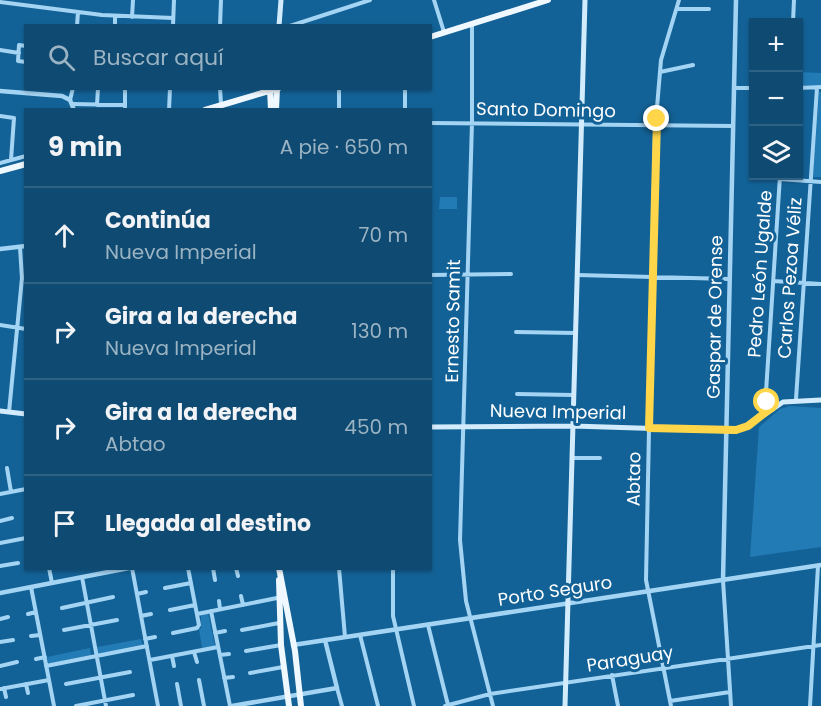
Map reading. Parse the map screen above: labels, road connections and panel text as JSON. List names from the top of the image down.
{
  "streets": {
    "main road": ["Nueva Imperial"],
    "street": [
      "Santo Domingo",
      "Pedro León Ugalde",
      "Carlos Pezoa Véliz",
      "Gaspar de Orense",
      "Ernesto Samit",
      "Abtao",
      "Porto Seguro",
      "Paraguay"
    ]
  },
  "crossings": [
    ["Santo Domingo", "Gaspar de Orense"],
    ["Santo Domingo", "Ernesto Samit"],
    ["Santo Domingo", "Abtao"],
    ["Pedro León Ugalde", "Nueva Imperial"],
    ["Carlos Pezoa Véliz", "Nueva Imperial"],
    ["Gaspar de Orense", "Nueva Imperial"],
    ["Gaspar de Orense", "Porto Seguro"],
    ["Gaspar de Orense", "Paraguay"],
    ["Ernesto Samit", "Nueva Imperial"],
    ["Ernesto Samit", "Porto Seguro"],
    ["Ernesto Samit", "Paraguay"],
    ["Nueva Imperial", "Abtao"],
    ["Abtao", "Porto Seguro"],
    ["Abtao", "Paraguay"]
  ],
  "page": {
    "map_buttons": ["+", "−"],
    "search": "Buscar aquí",
    "heading": ["9 min", "A pie · 650 m"],
    "list": [
      ["Continúa", "Nueva Imperial", "70 m"],
      ["Gira a la derecha", "Nueva Imperial", "130 m"],
      ["Gira a la derecha", "Abtao", "450 m"],
      "Llegada al destino"
    ]
  }
}
